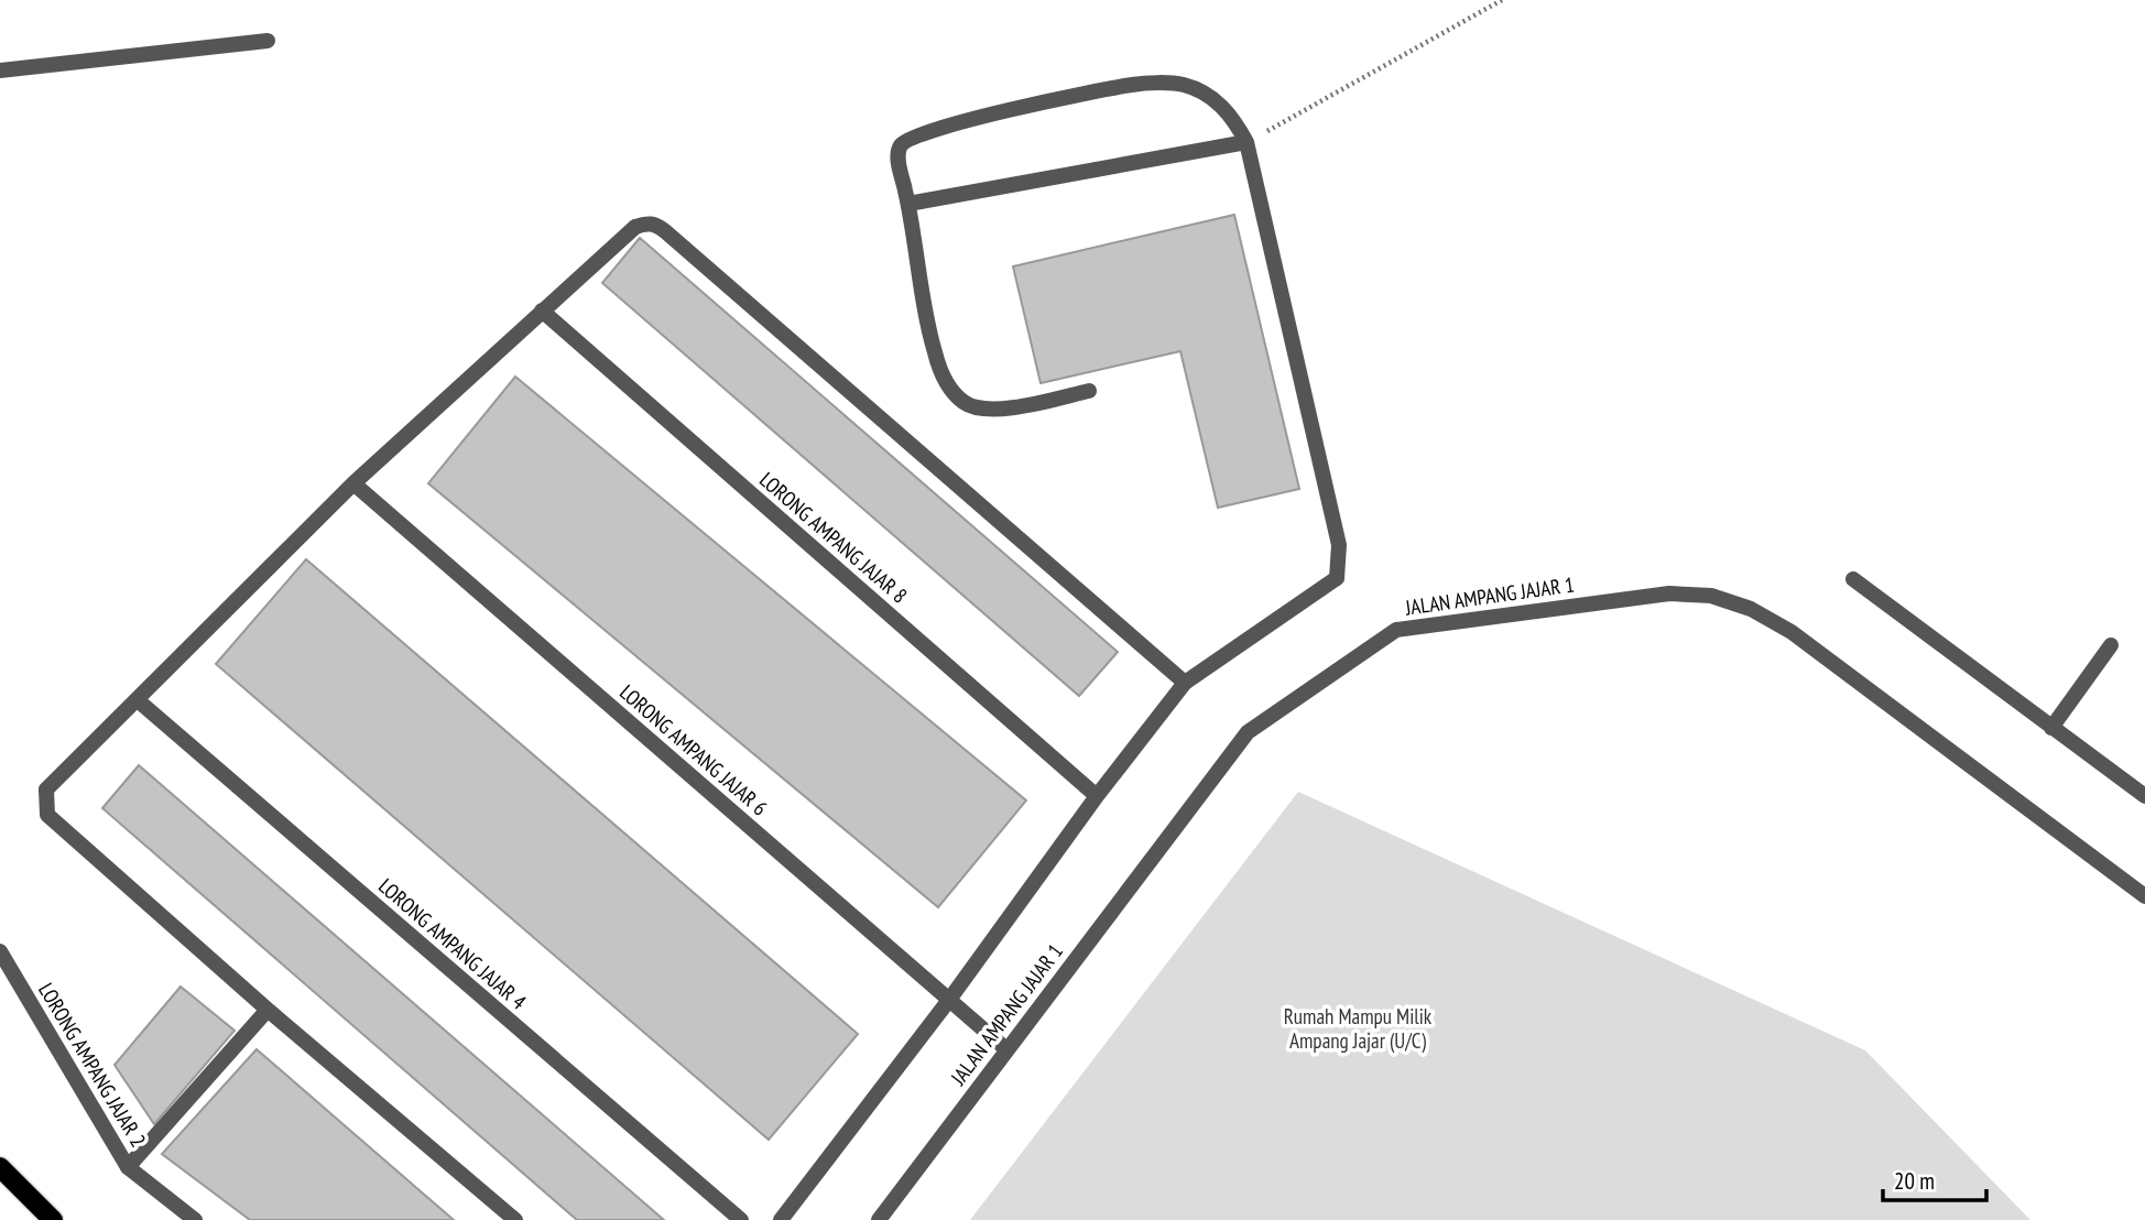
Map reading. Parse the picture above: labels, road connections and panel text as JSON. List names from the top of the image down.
{
  "streets": {
    "street": [
      "LORONG AMPANG JAJAR 8",
      "JALAN AMPANG JAJAR 1",
      "LORONG AMPANG JAJAR 6",
      "LORONG AMPANG JAJAR 4",
      "LORONG AMPANG JAJAR 2"
    ]
  },
  "crossings": [
    ["JALAN AMPANG JAJAR 1", "LORONG AMPANG JAJAR 6"]
  ],
  "parks": ["Rumah Mampu Milik Ampang Jajar (U/C)"],
  "scale_bar": "20 m"
}
